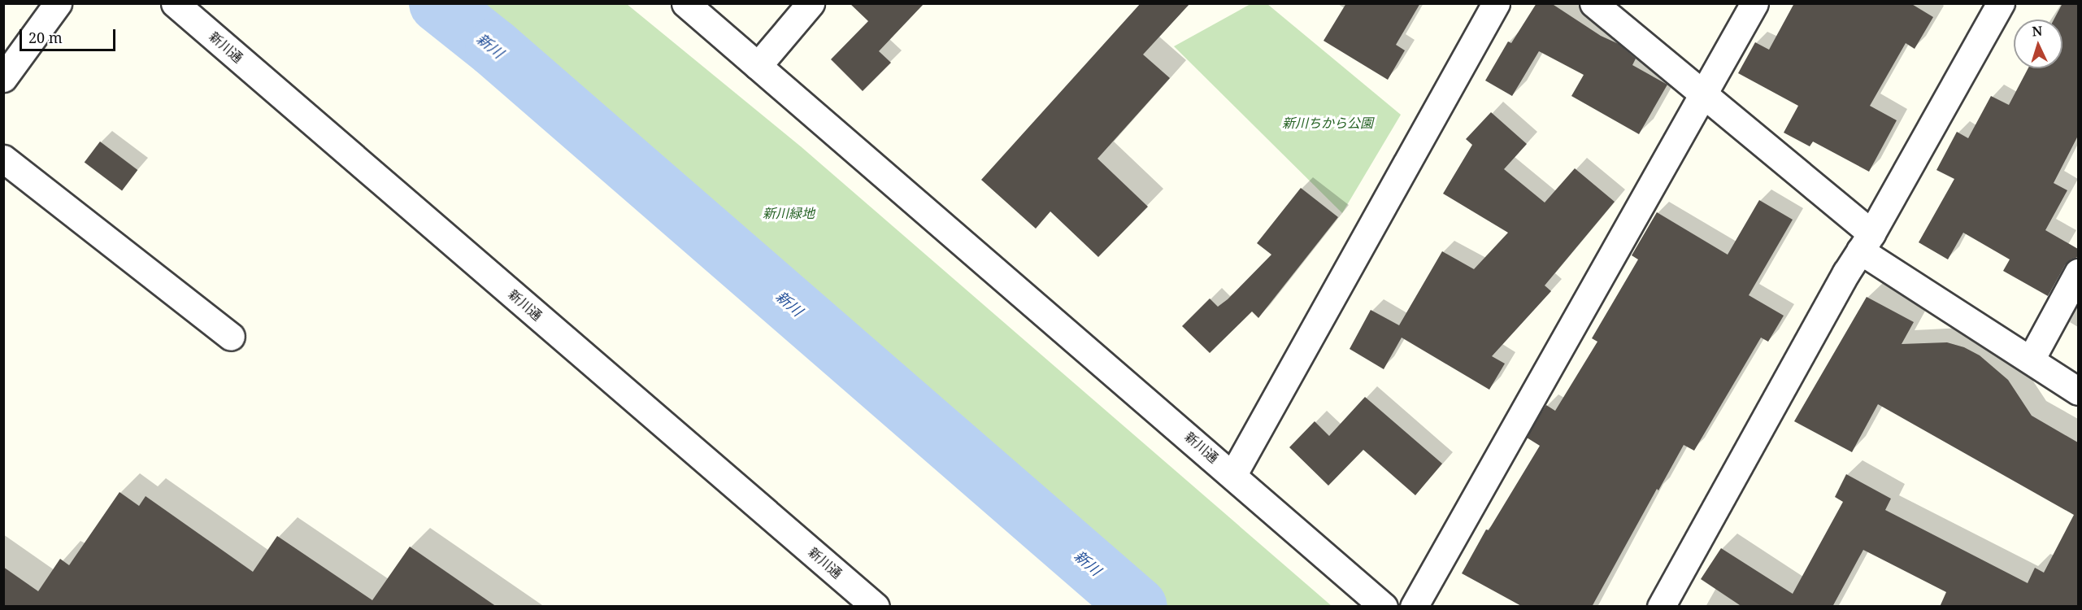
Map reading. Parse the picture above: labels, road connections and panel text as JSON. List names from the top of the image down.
{
  "streets": {
    "street": ["新川通"]
  },
  "water": ["新川"],
  "parks": ["新川ちから公園", "新川緑地"],
  "scale_bar": "20 m",
  "north": "top"
}
